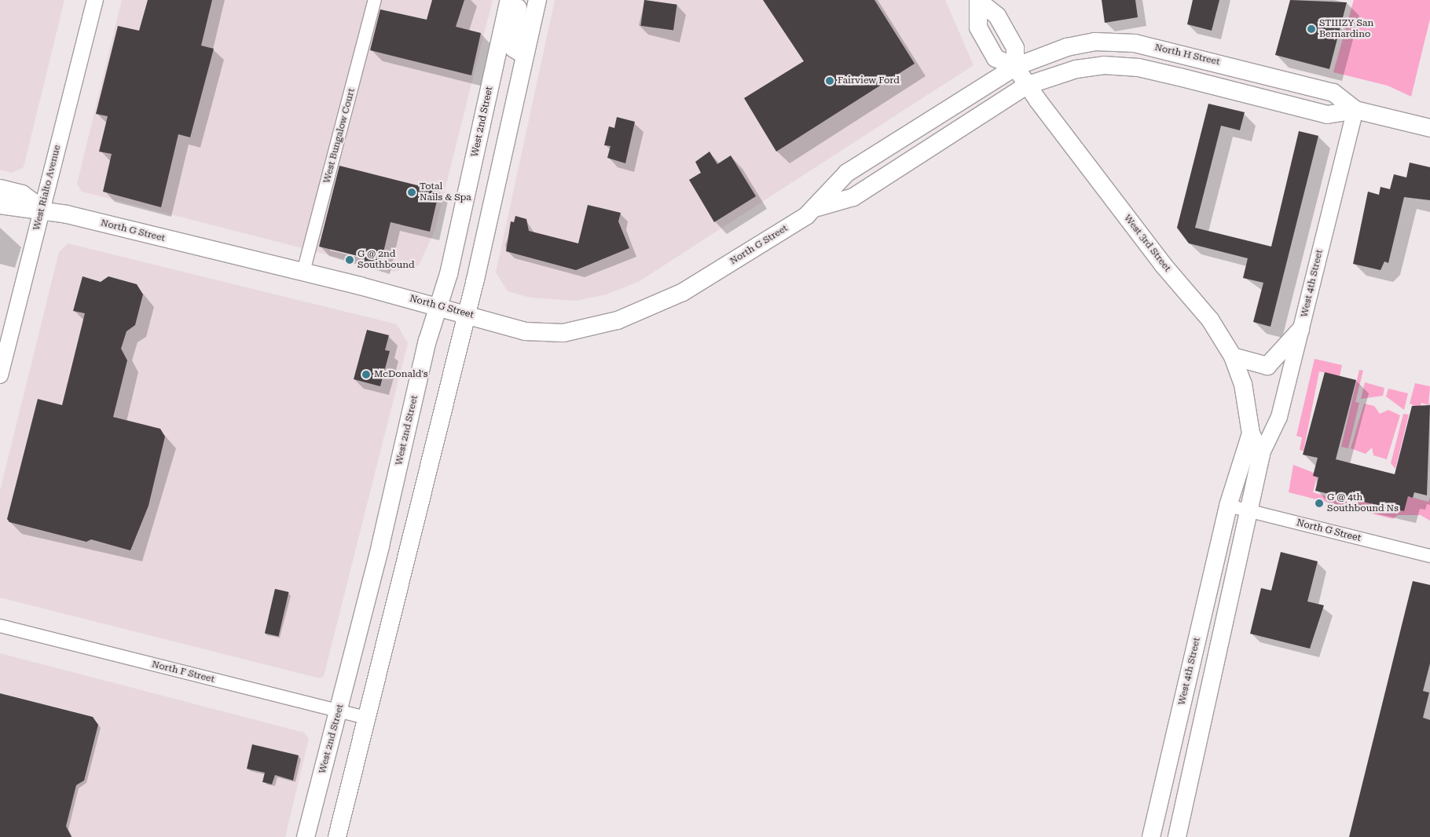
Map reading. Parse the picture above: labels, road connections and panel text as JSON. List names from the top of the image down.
{
  "streets": {
    "main road": [
      "North H Street",
      "West 2nd Street",
      "North G Street",
      "West 3rd Street",
      "West 4th Street"
    ],
    "street": ["West Bungalow Court", "West Rialto Avenue", "North F Street"]
  },
  "crossings": [
    ["North H Street", "North G Street"],
    ["North H Street", "West 3rd Street"],
    ["North H Street", "West 4th Street"],
    ["West 2nd Street", "North G Street"],
    ["West 2nd Street", "North F Street"],
    ["West Bungalow Court", "North G Street"],
    ["West Rialto Avenue", "North G Street"],
    ["North G Street", "West 3rd Street"],
    ["North G Street", "West 4th Street"],
    ["West 3rd Street", "West 4th Street"]
  ],
  "places": [
    "STIIIZY San Bernardino",
    "Fairview Ford",
    "Total Nails & Spa",
    "G @ 2nd Southbound",
    "McDonald's",
    "G @ 4th Southbound Ns"
  ]
}
